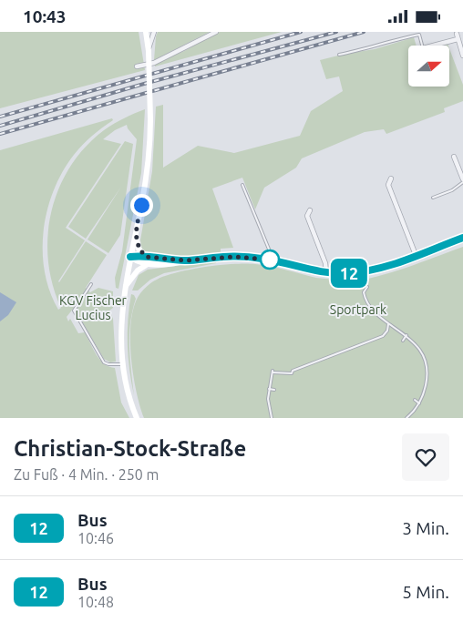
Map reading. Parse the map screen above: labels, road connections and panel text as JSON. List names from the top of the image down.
{
  "parks": ["KGV Fischer Lucius", "Sportpark"],
  "lines": ["bus line 12"],
  "north": "right",
  "page": {
    "status": "10:43",
    "on_map": "12",
    "heading": ["Christian-Stock-Straße", "Zu Fuß · 4 Min. · 250 m"],
    "list": [
      {
        "mark": "12",
        "name": "Bus",
        "note": "10:46",
        "value": "3 Min."
      },
      {
        "mark": "12",
        "name": "Bus",
        "note": "10:48",
        "value": "5 Min."
      }
    ]
  }
}
